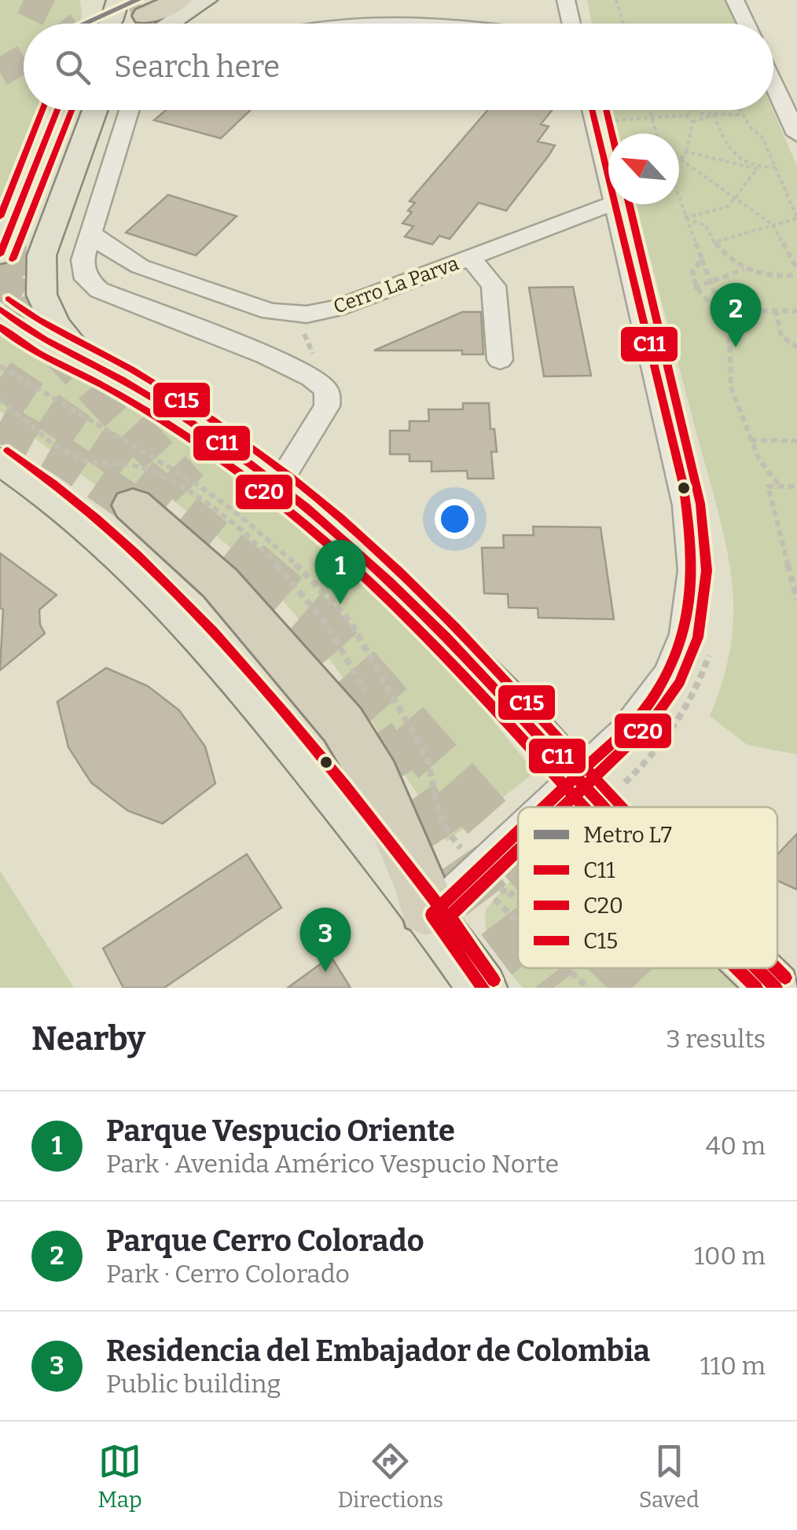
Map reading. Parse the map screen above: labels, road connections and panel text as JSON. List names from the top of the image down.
{
  "streets": {
    "street": ["Cerro La Parva"]
  },
  "lines": [
    "metro line L7",
    "transit line C11",
    "transit line C20",
    "transit line C15"
  ],
  "legend": [
    "Metro L7",
    "C11",
    "C20",
    "C15"
  ],
  "north": "top left",
  "page": {
    "search": "Search here",
    "pins": ["2", "1", "3"],
    "heading": ["Nearby", "3 results"],
    "list": [
      {
        "mark": "1",
        "name": "Parque Vespucio Oriente",
        "note": "Park · Avenida Américo Vespucio Norte",
        "value": "40 m"
      },
      {
        "mark": "2",
        "name": "Parque Cerro Colorado",
        "note": "Park · Cerro Colorado",
        "value": "100 m"
      },
      {
        "mark": "3",
        "name": "Residencia del Embajador de Colombia",
        "note": "Public building",
        "value": "110 m"
      }
    ],
    "nav": ["Map", "Directions", "Saved"]
  }
}
